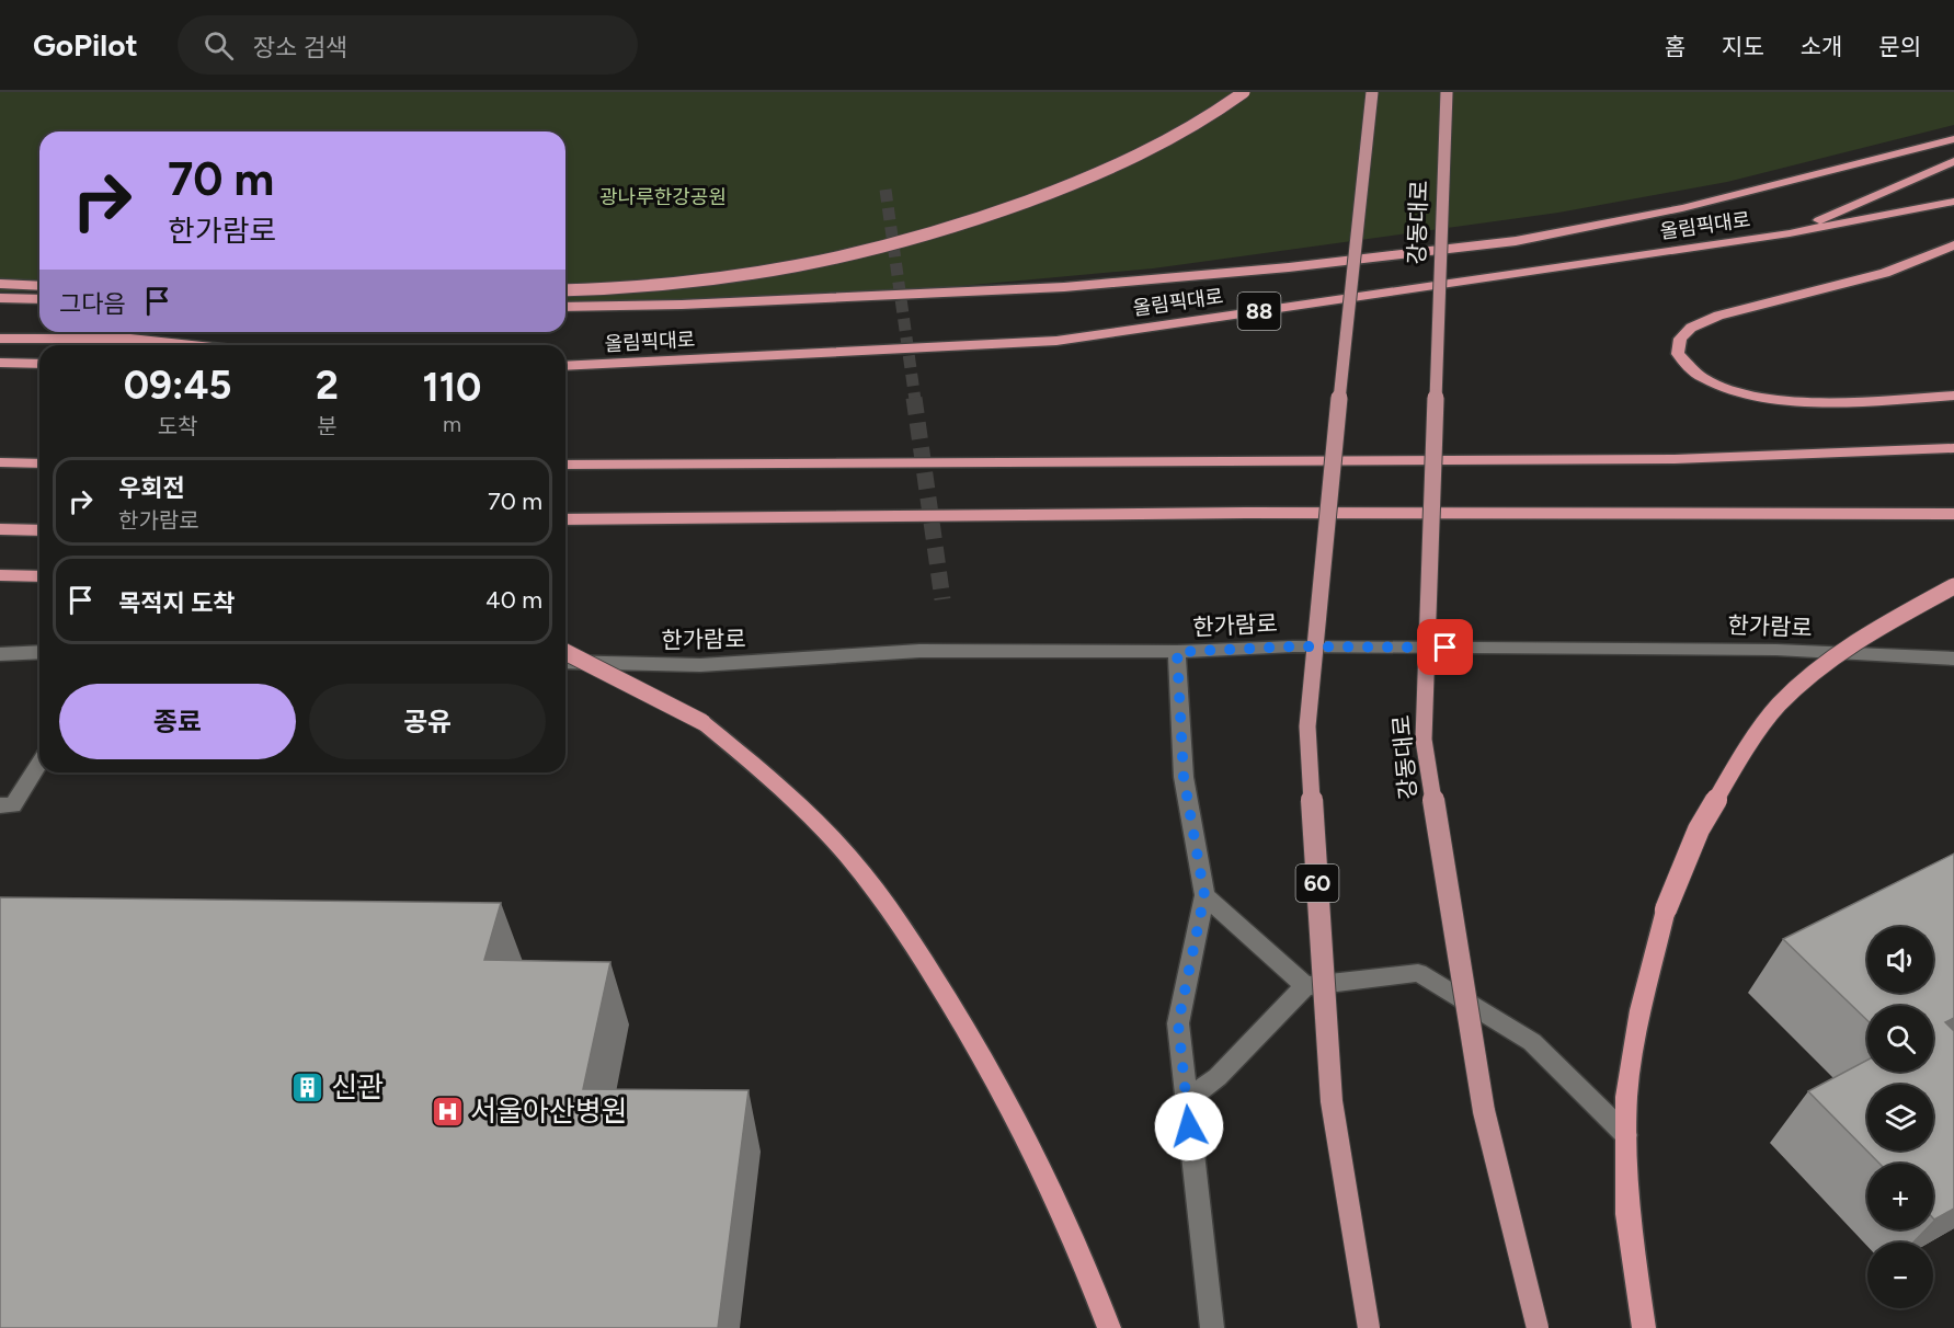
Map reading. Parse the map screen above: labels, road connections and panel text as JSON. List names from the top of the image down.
{
  "streets": {
    "highway": ["올림픽대로", "88"],
    "main road": ["강동대로", "60"],
    "street": ["한가람로"]
  },
  "parks": ["광나루한강공원"],
  "places": {
    "building": ["신관"],
    "hospital": ["서울아산병원"]
  },
  "page": {
    "header": "GoPilot",
    "search": "장소 검색",
    "nav": [
      "홈",
      "지도",
      "소개",
      "문의"
    ],
    "turn": ["70 m", "한가람로"],
    "then": "그다음",
    "eta": [
      "09:45",
      "도착",
      "2",
      "분",
      "110",
      "m"
    ],
    "list": [
      {
        "name": "우회전",
        "note": "한가람로",
        "value": "70 m"
      },
      {
        "name": "목적지 도착",
        "value": "40 m"
      }
    ],
    "buttons": ["종료", "공유"],
    "map_buttons": ["+", "−"]
  }
}
